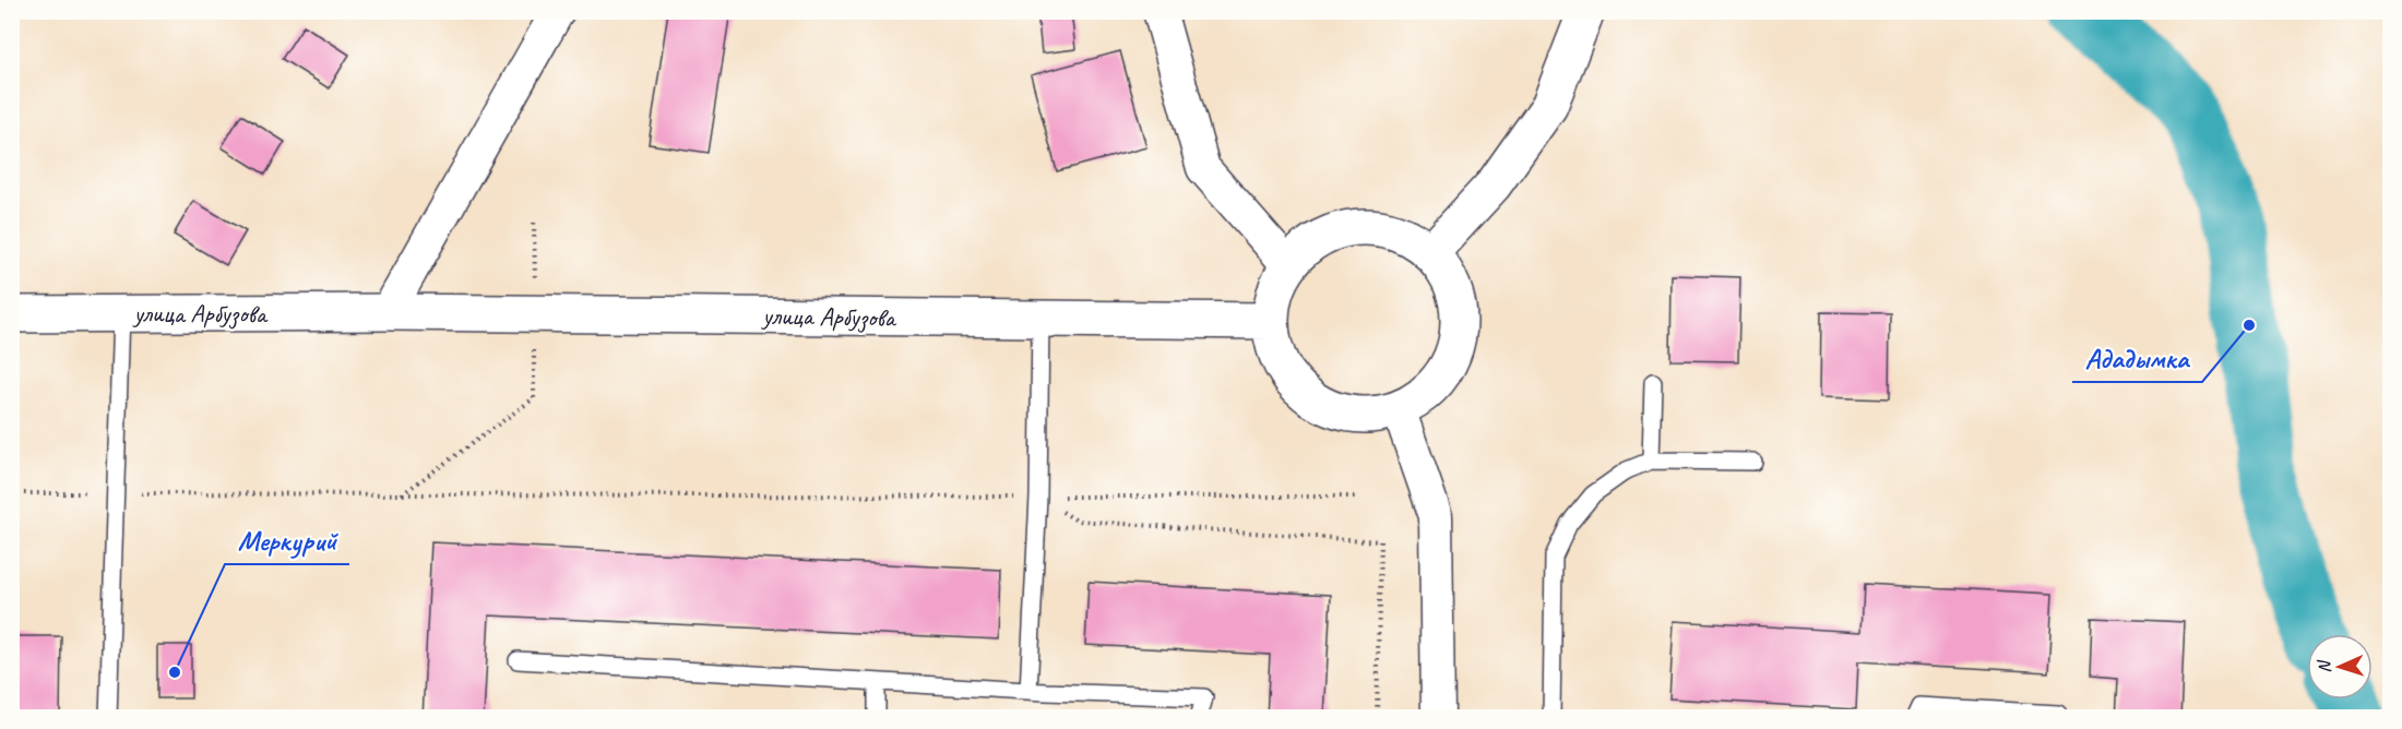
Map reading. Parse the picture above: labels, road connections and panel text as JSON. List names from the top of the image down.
{
  "streets": {
    "street": ["улица Арбузова"]
  },
  "places": ["Ададымка", "Меркурий"],
  "north": "left"
}
